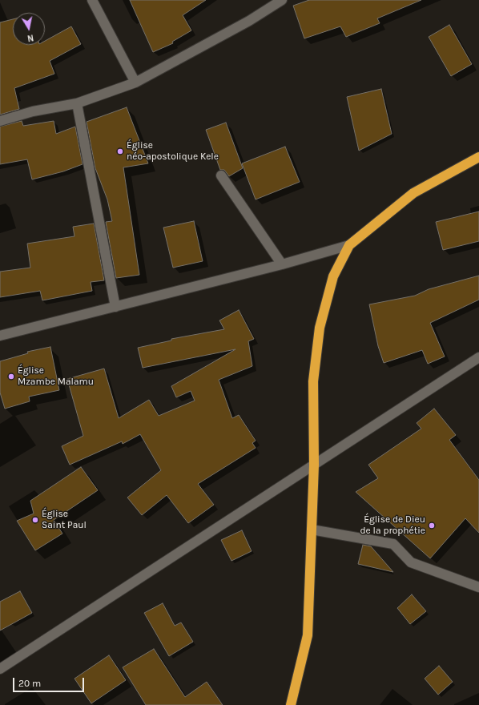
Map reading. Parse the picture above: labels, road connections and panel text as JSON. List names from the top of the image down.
{
  "places": [
    "Église néo-apostolique Kele",
    "Église Mzambe Malamu",
    "Église Saint Paul",
    "Église de Dieu de la prophétie"
  ],
  "scale_bar": "20 m",
  "north": "bottom"
}
